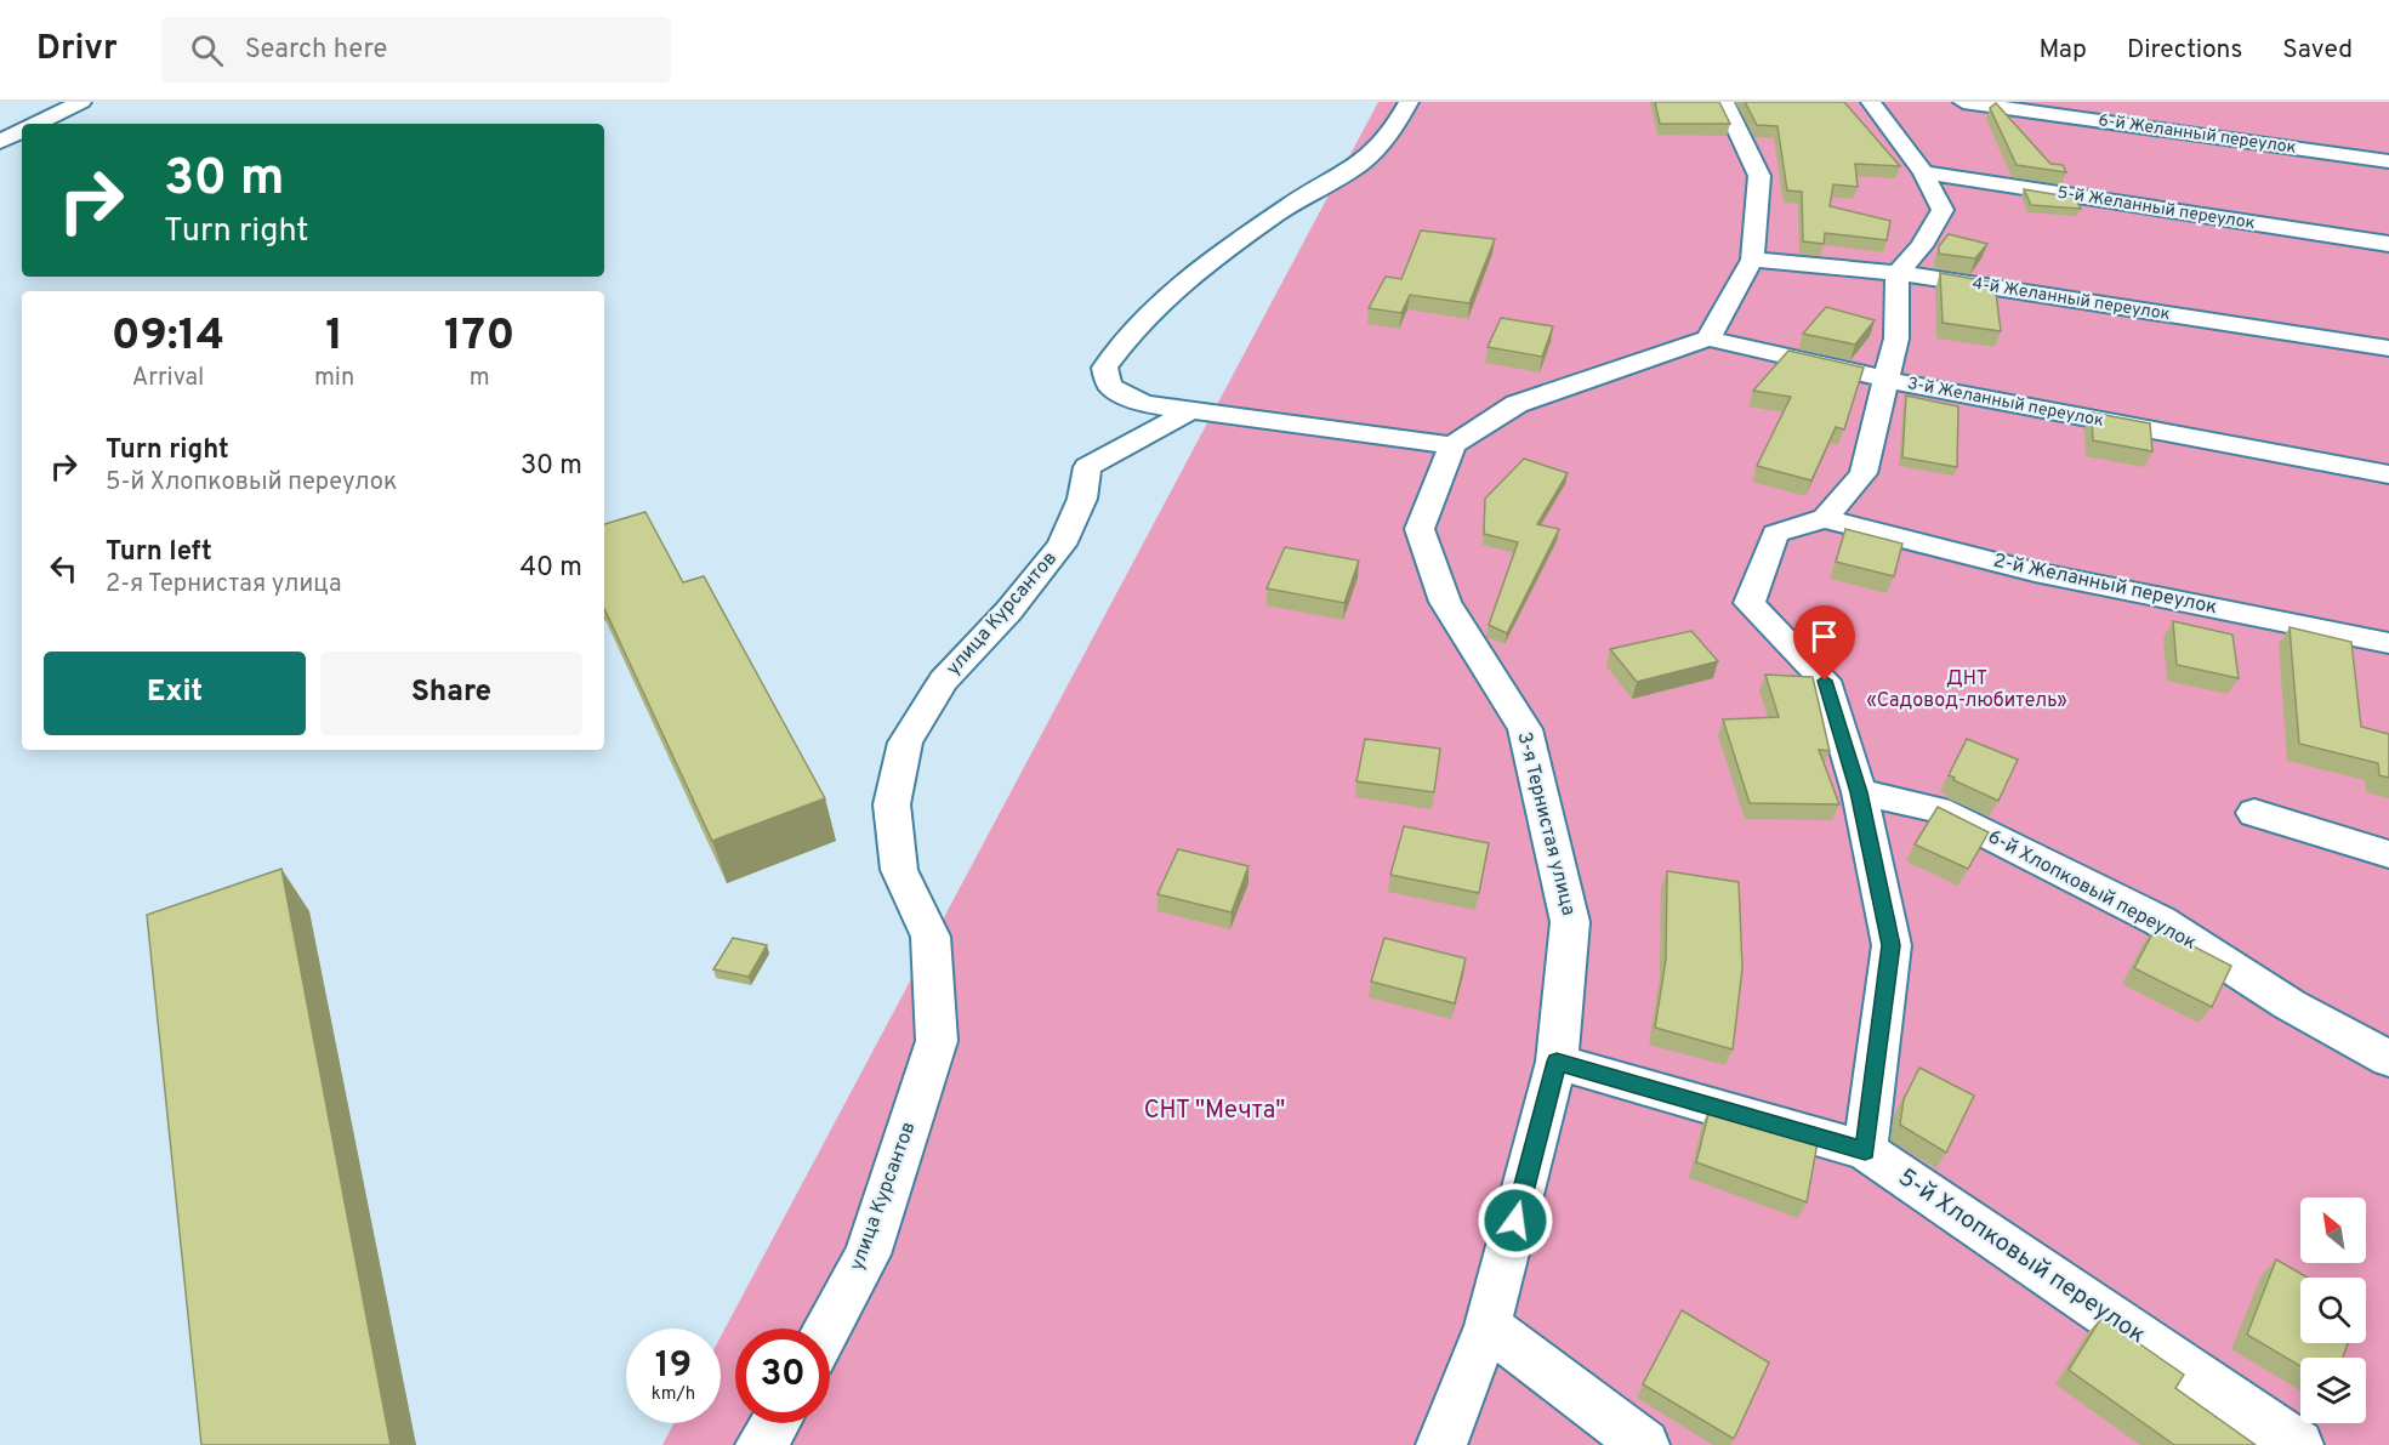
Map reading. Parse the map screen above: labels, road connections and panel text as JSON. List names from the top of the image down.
{
  "streets": {
    "street": [
      "6-й Желанный переулок",
      "5-й Желанный переулок",
      "4-й Желанный переулок",
      "3-й Желанный переулок",
      "2-й Желанный переулок",
      "улица Курсантов",
      "3-я Тернистая улица",
      "6-й Хлопковый переулок",
      "5-й Хлопковый переулок"
    ]
  },
  "crossings": [
    ["3-я Тернистая улица", "5-й Хлопковый переулок"]
  ],
  "parks": ["ДНТ «Садовод-любитель»", "СНТ \"Мечта\""],
  "north": "top left",
  "page": {
    "header": "Drivr",
    "search": "Search here",
    "nav": ["Map", "Directions", "Saved"],
    "turn": ["30 m", "Turn right"],
    "eta": [
      "09:14",
      "Arrival",
      "1",
      "min",
      "170",
      "m"
    ],
    "list": [
      {
        "name": "Turn right",
        "note": "5-й Хлопковый переулок",
        "value": "30 m"
      },
      {
        "name": "Turn left",
        "note": "2-я Тернистая улица",
        "value": "40 m"
      }
    ],
    "buttons": ["Exit", "Share"],
    "speed": "19 km/h",
    "limit": "30"
  }
}
